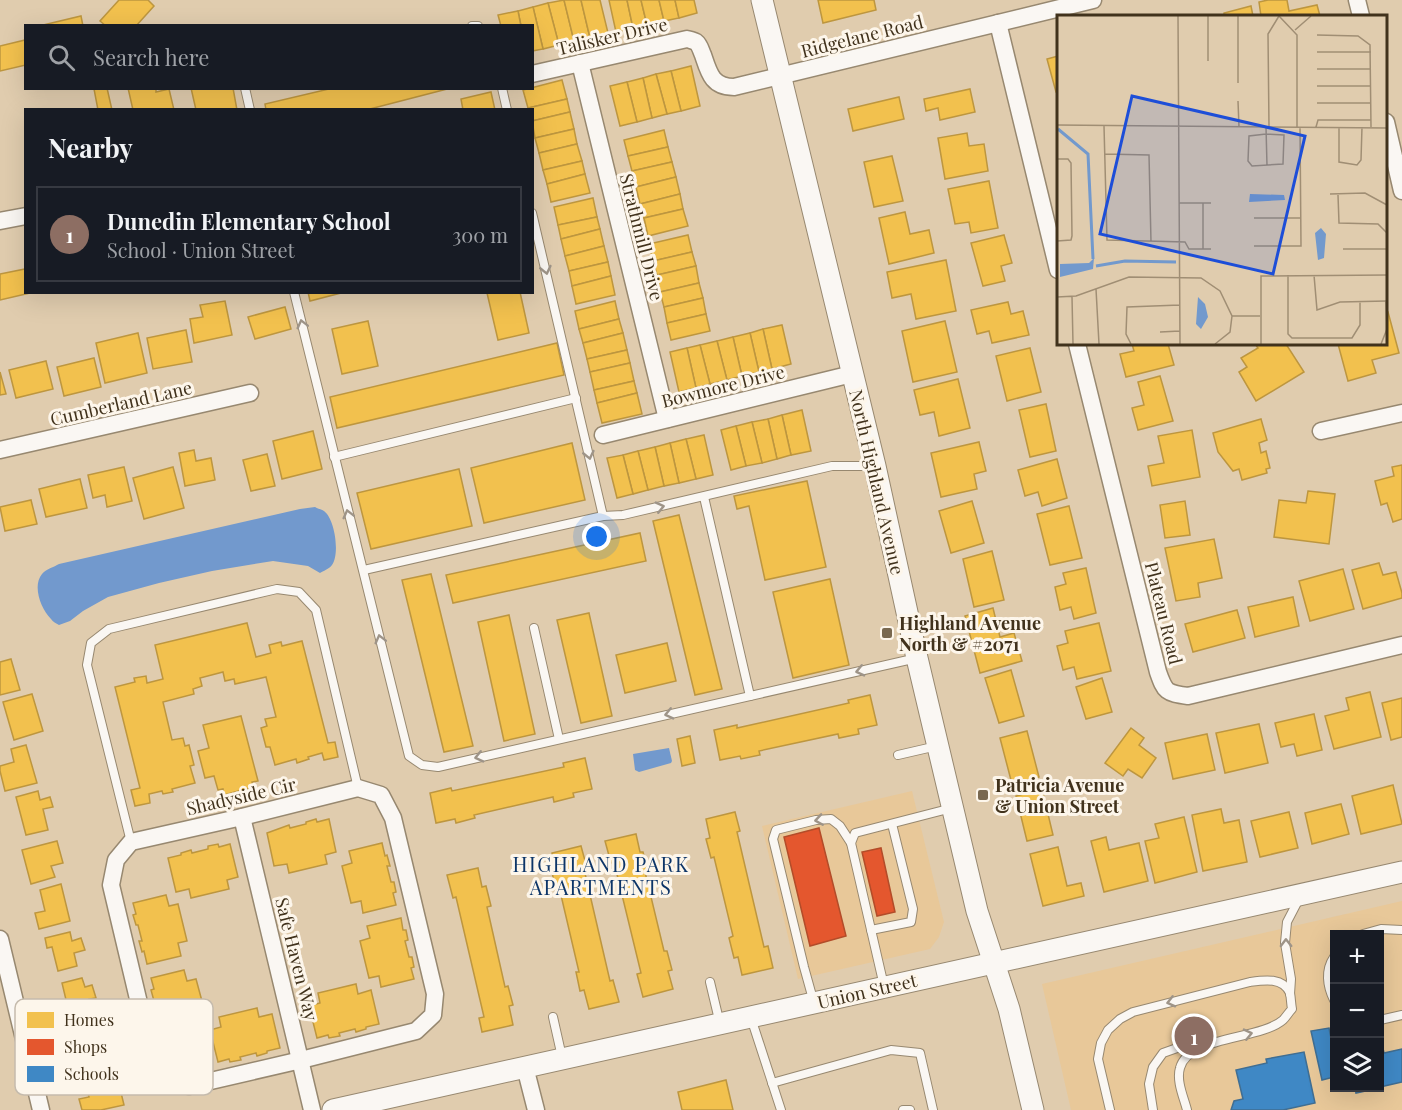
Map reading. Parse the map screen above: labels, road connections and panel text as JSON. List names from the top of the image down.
{
  "streets": {
    "street": [
      "Talisker Drive",
      "Ridgelane Road",
      "Strathmill Drive",
      "Bowmore Drive",
      "Cumberland Lane",
      "North Highland Avenue",
      "Plateau Road",
      "Shadyside Cir",
      "Safe Haven Way",
      "Union Street"
    ]
  },
  "crossings": [
    ["Talisker Drive", "Ridgelane Road"],
    ["Talisker Drive", "Strathmill Drive"],
    ["Talisker Drive", "North Highland Avenue"],
    ["Ridgelane Road", "North Highland Avenue"],
    ["Strathmill Drive", "Bowmore Drive"],
    ["Bowmore Drive", "North Highland Avenue"],
    ["North Highland Avenue", "Union Street"],
    ["Shadyside Cir", "Safe Haven Way"]
  ],
  "districts": ["HIGHLAND PARK APARTMENTS"],
  "places": {
    "transit": ["Highland Avenue North & #2071", "Patricia Avenue & Union Street"]
  },
  "legend": ["Homes", "Shops", "Schools"],
  "page": {
    "search": "Search here",
    "heading": "Nearby",
    "list": [
      {
        "mark": "1",
        "name": "Dunedin Elementary School",
        "note": "School · Union Street",
        "value": "300 m"
      }
    ],
    "map_buttons": ["+", "−"],
    "pins": "1"
  }
}
